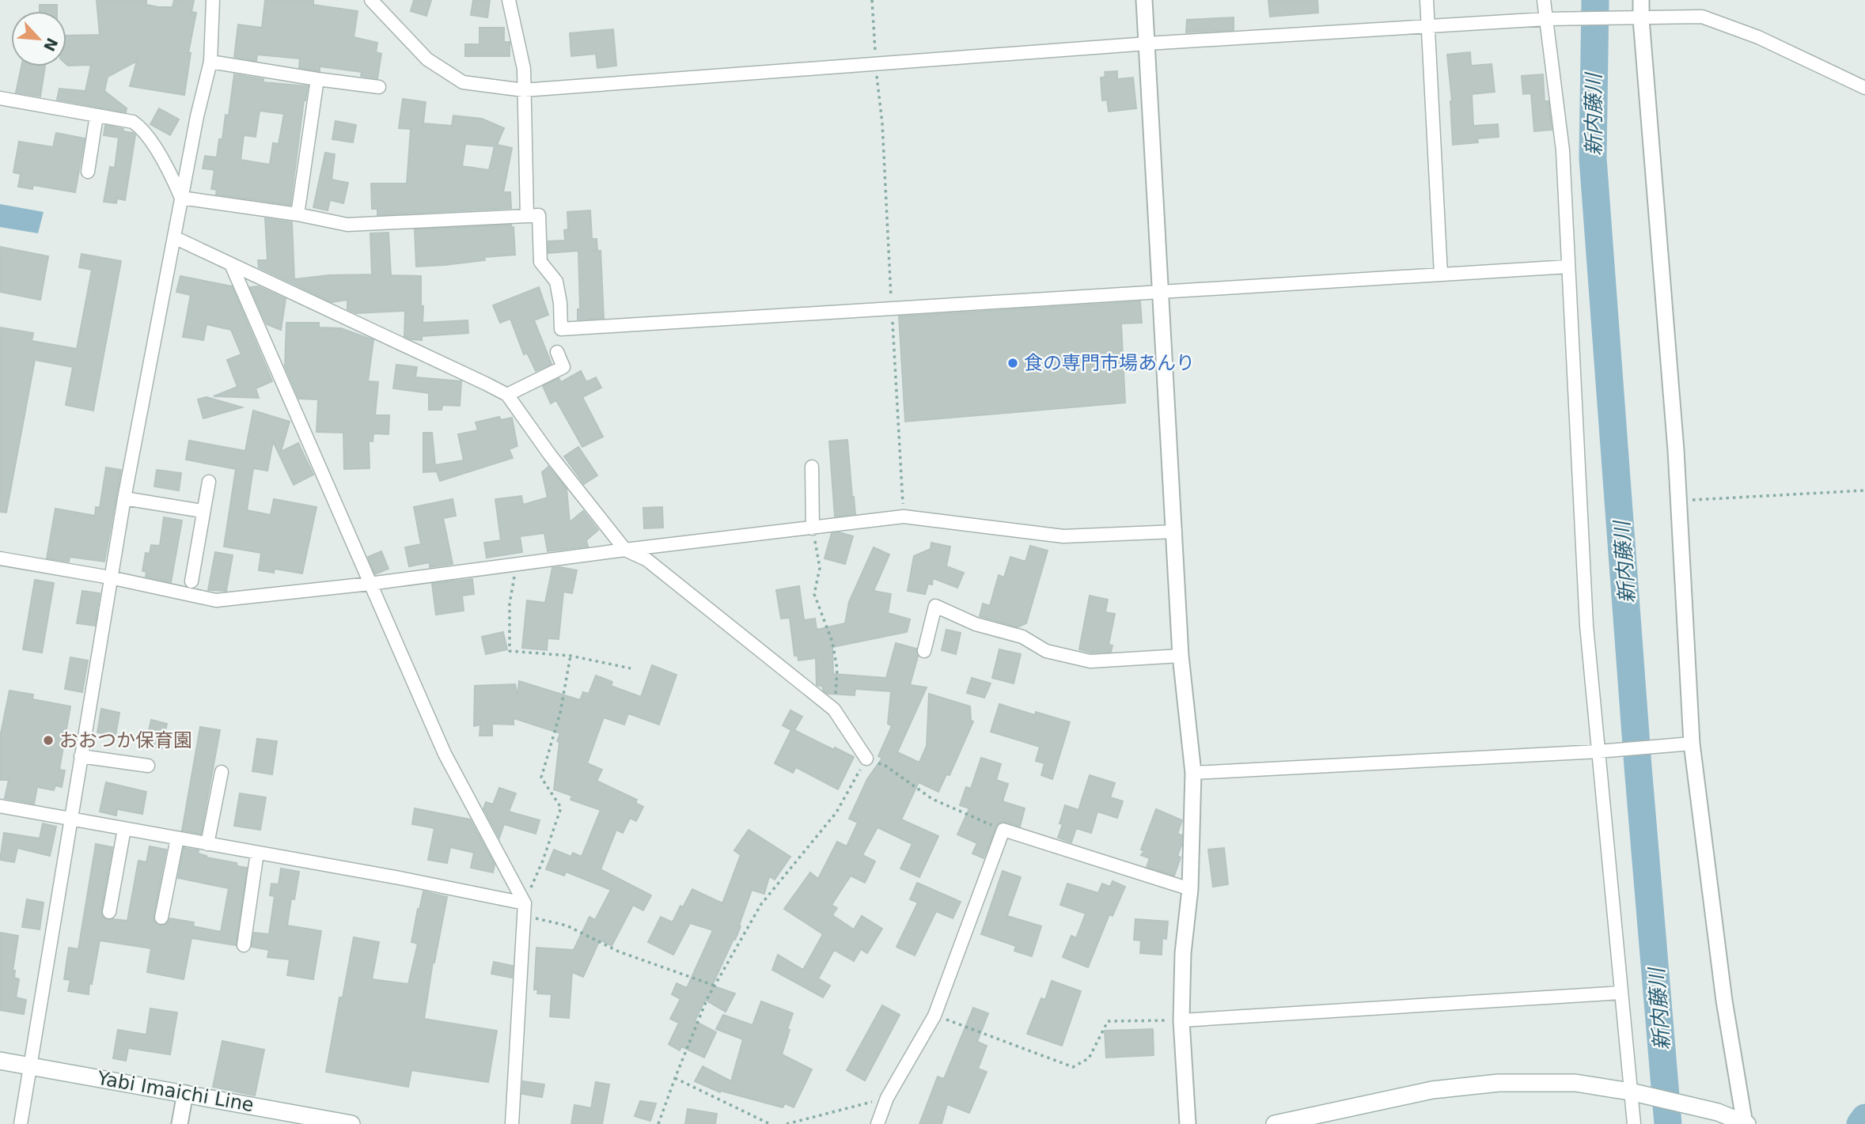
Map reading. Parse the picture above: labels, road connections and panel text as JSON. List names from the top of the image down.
{
  "streets": {
    "main road": ["Yabi Imaichi Line"]
  },
  "water": ["新内藤川"],
  "places": ["食の専門市場あんり", "おおつか保育園"],
  "north": "bottom right"
}
